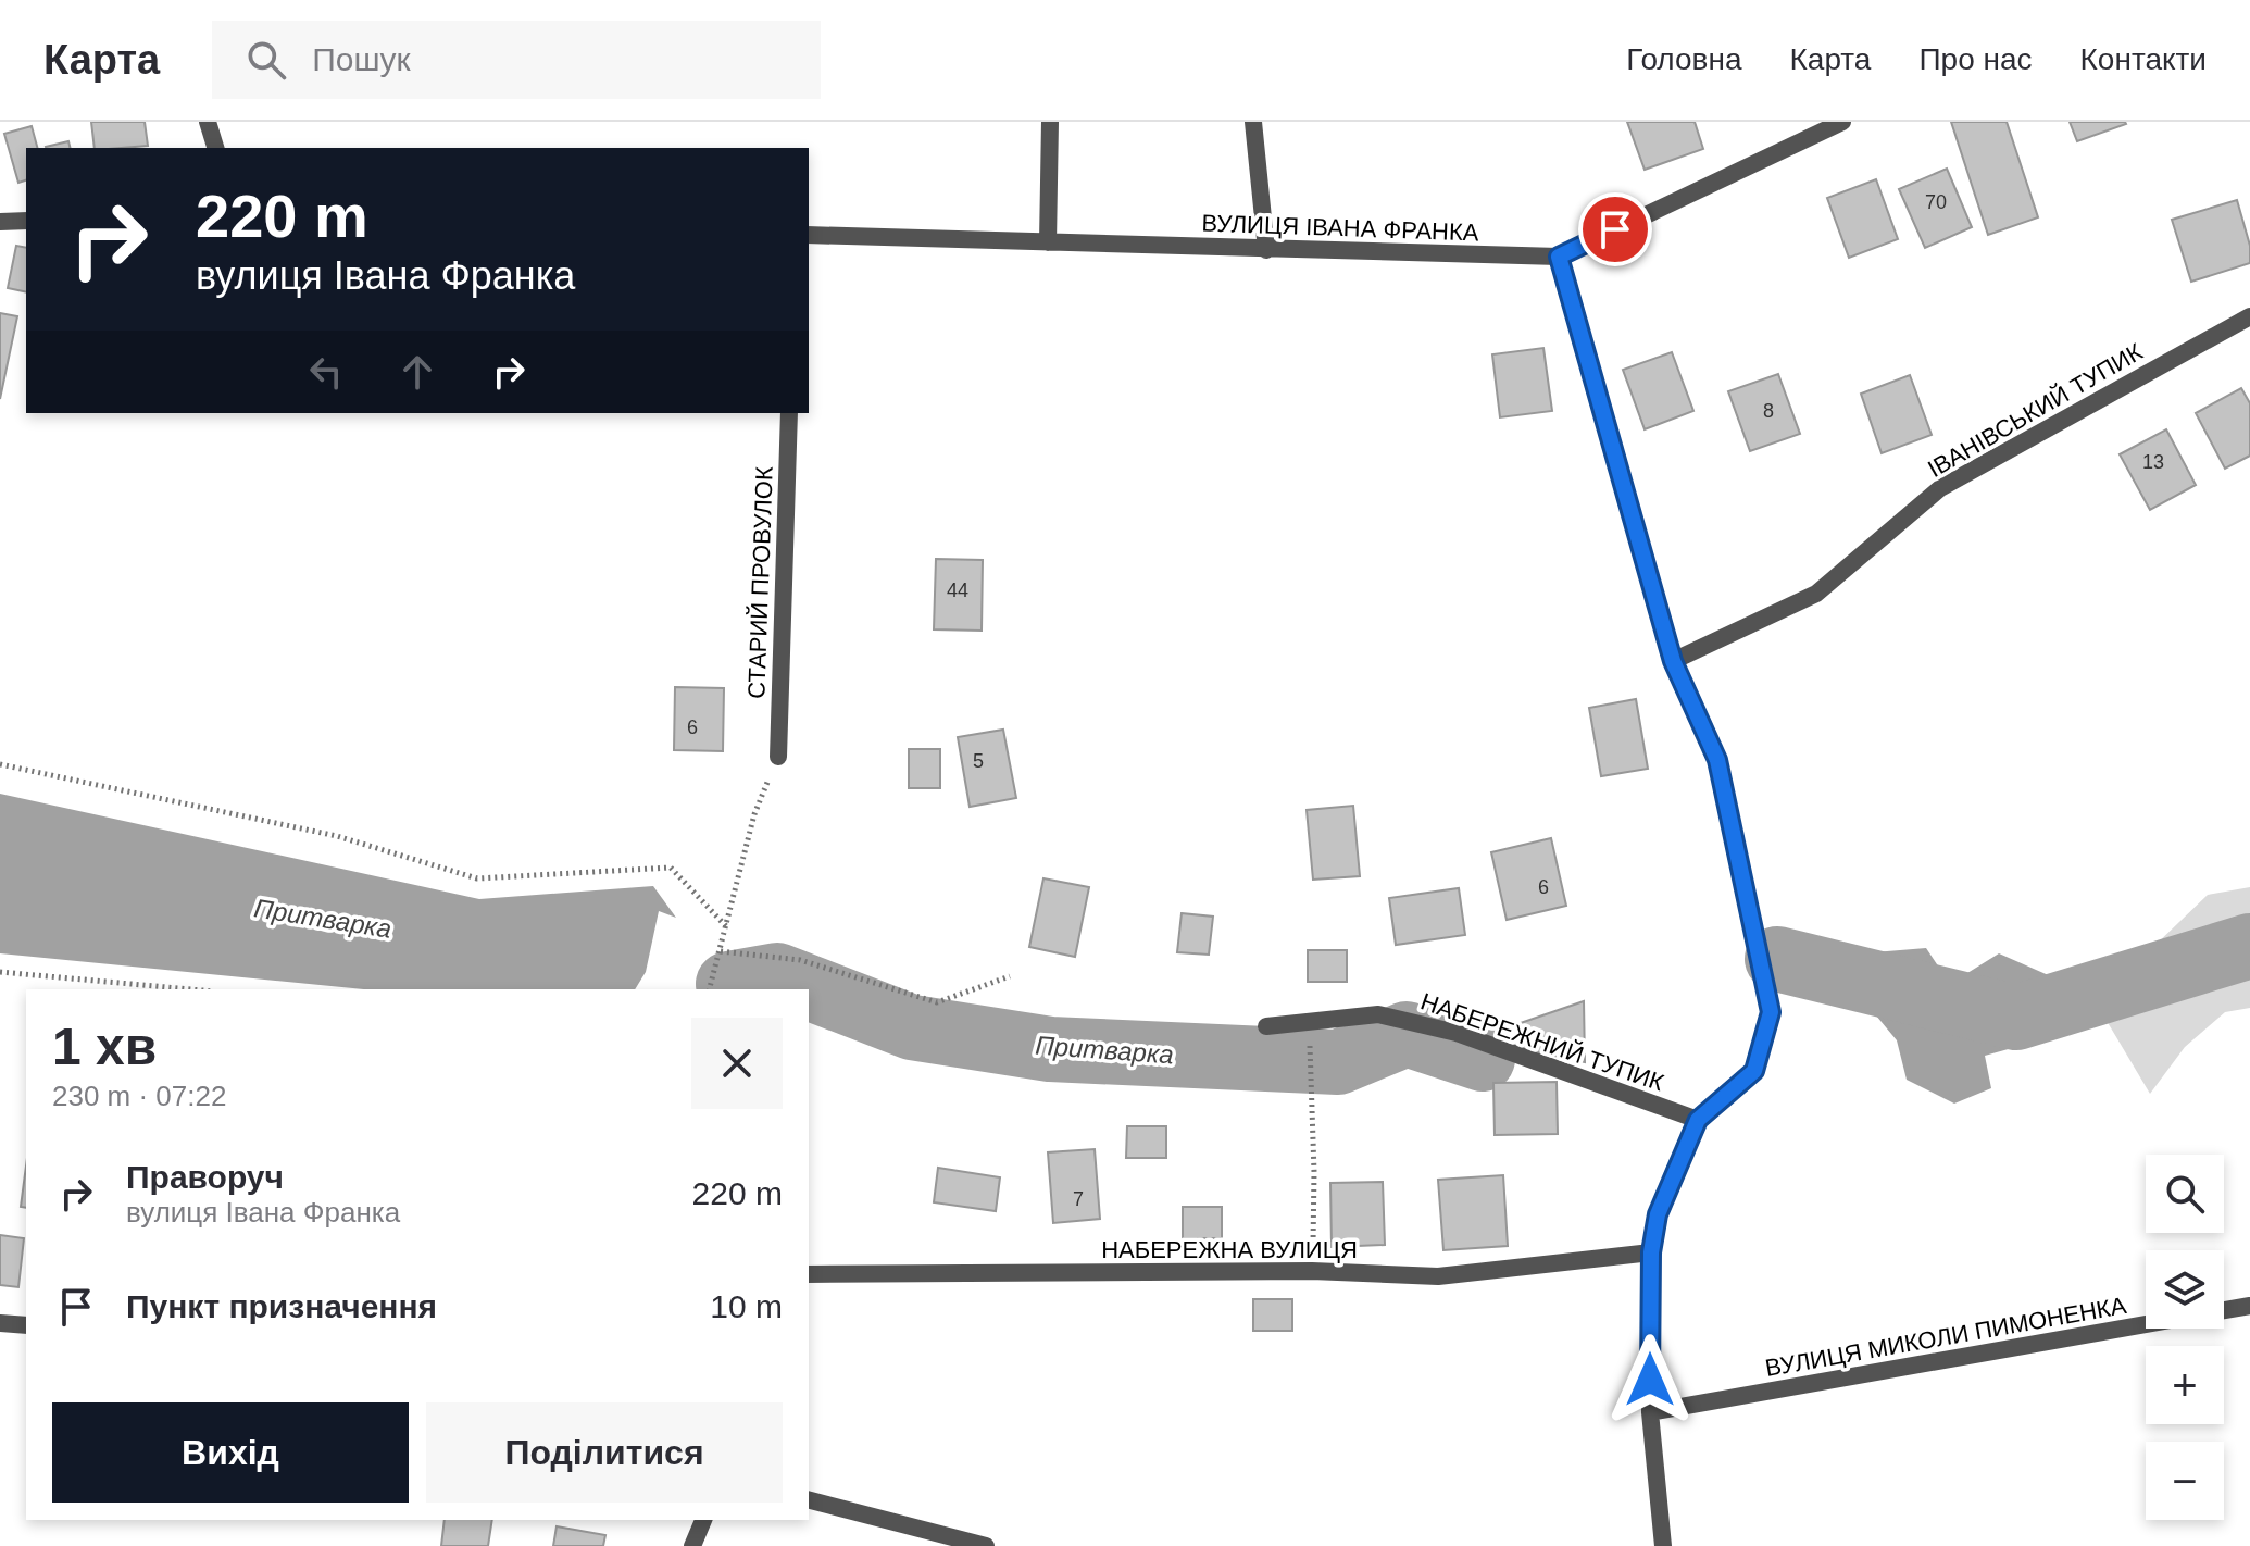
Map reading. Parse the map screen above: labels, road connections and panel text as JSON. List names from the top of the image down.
{
  "streets": {
    "street": [
      "ВУЛИЦЯ ІВАНА ФРАНКА",
      "ІВАНІВСЬКИЙ ТУПИК",
      "СТАРИЙ ПРОВУЛОК",
      "НАБЕРЕЖНИЙ ТУПИК",
      "НАБЕРЕЖНА ВУЛИЦЯ",
      "ВУЛИЦЯ МИКОЛИ ПИМОНЕНКА"
    ]
  },
  "water": ["Притварка"],
  "house_numbers": [
    "70",
    "8",
    "13",
    "44",
    "6",
    "5",
    "6",
    "7"
  ],
  "page": {
    "header": "Карта",
    "search": "Пошук",
    "nav": [
      "Головна",
      "Карта",
      "Про нас",
      "Контакти"
    ],
    "turn": ["220 m", "вулиця Івана Франка"],
    "heading": ["1 хв", "230 m · 07:22"],
    "list": [
      {
        "name": "Праворуч",
        "note": "вулиця Івана Франка",
        "value": "220 m"
      },
      {
        "name": "Пункт призначення",
        "value": "10 m"
      }
    ],
    "map_buttons": ["+", "−"],
    "buttons": ["Вихід", "Поділитися"]
  }
}
